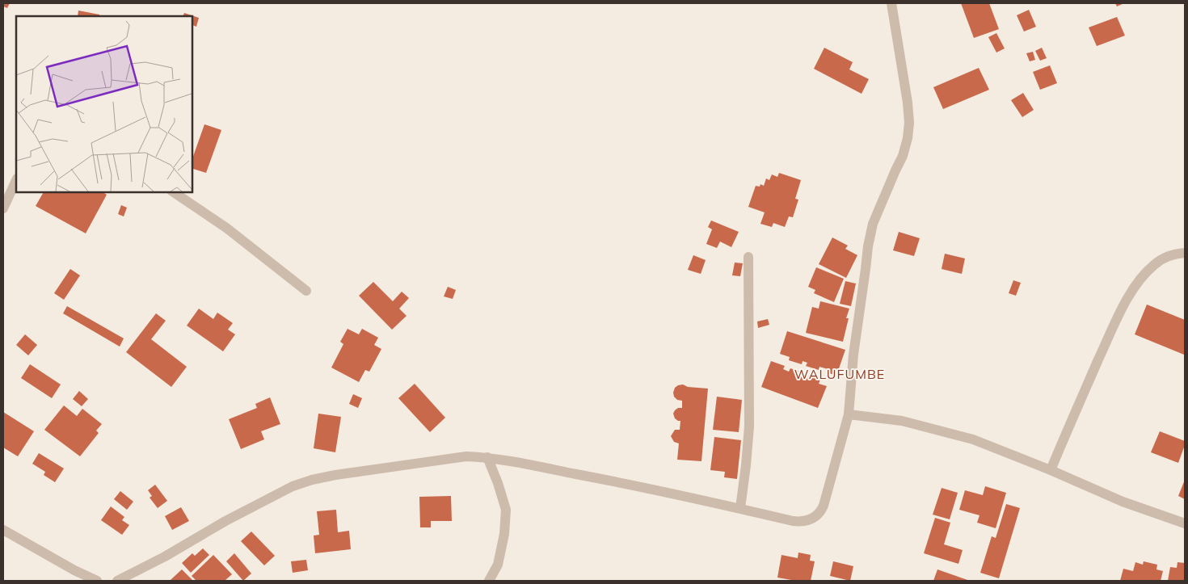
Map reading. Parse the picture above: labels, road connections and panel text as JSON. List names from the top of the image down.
{
  "districts": ["WALUFUMBE"]
}
